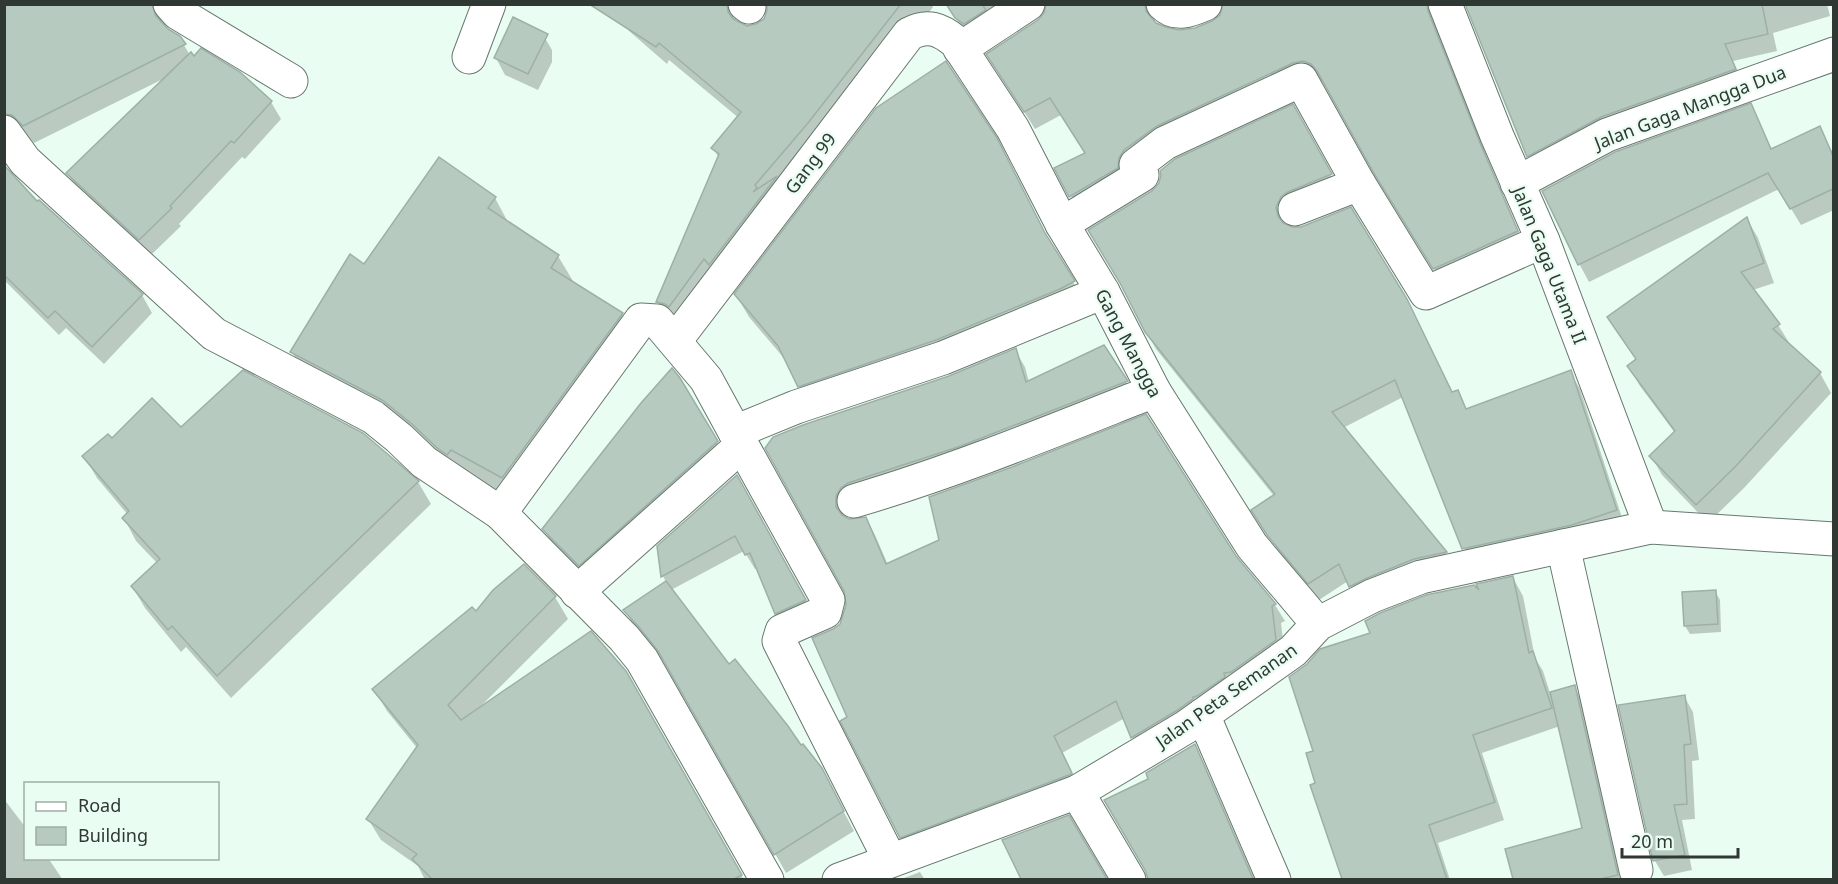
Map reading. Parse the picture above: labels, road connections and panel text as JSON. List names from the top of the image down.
{
  "streets": {
    "street": [
      "Jalan Gaga Mangga Dua",
      "Gang 99",
      "Jalan Gaga Utama II",
      "Gang Mangga",
      "Jalan Peta Semanan"
    ]
  },
  "crossings": [
    ["Jalan Gaga Mangga Dua", "Jalan Gaga Utama II"],
    ["Gang 99", "Gang Mangga"],
    ["Jalan Gaga Utama II", "Jalan Peta Semanan"],
    ["Gang Mangga", "Jalan Peta Semanan"]
  ],
  "legend": ["Road", "Building"],
  "scale_bar": "20 m"
}
